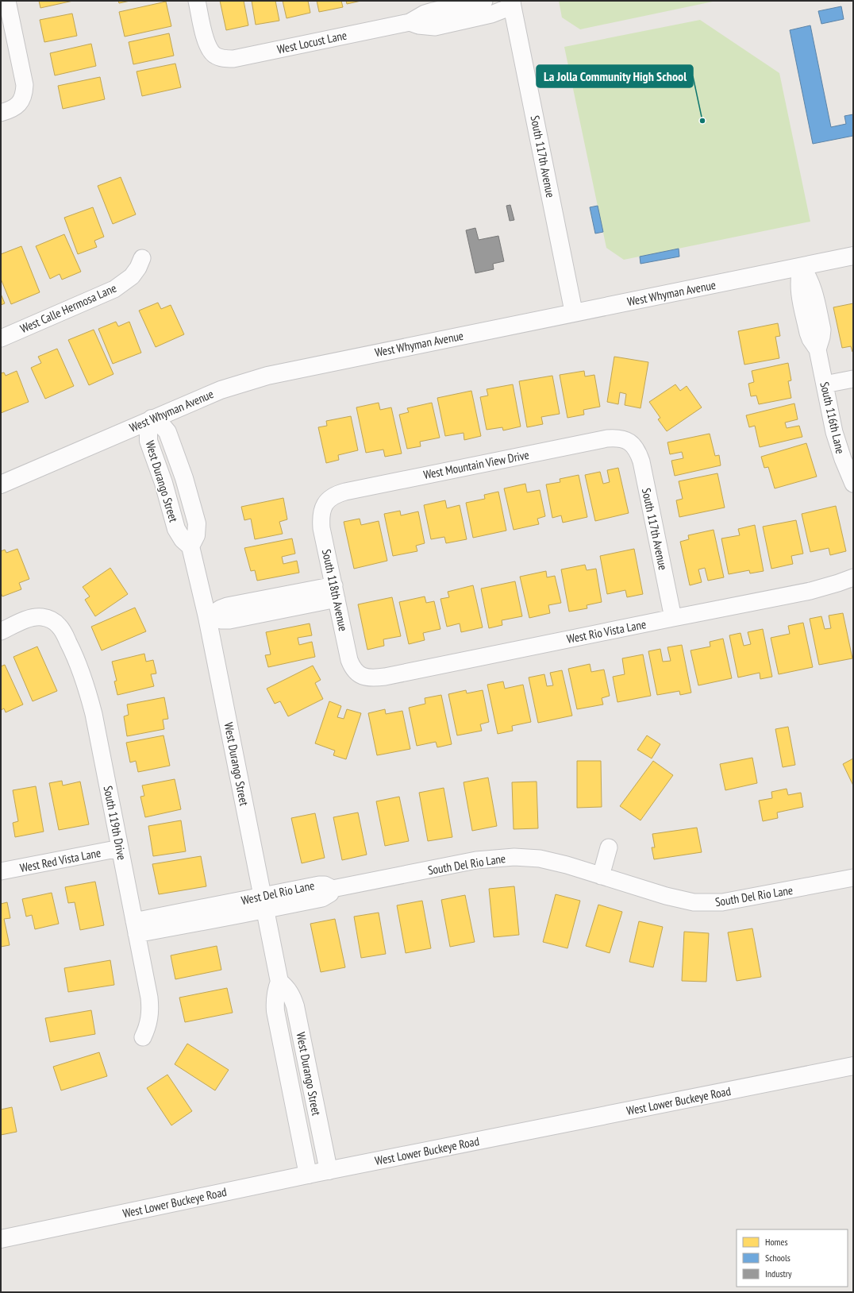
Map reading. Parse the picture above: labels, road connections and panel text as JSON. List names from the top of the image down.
{
  "streets": {
    "street": [
      "West Locust Lane",
      "South 117th Avenue",
      "West Whyman Avenue",
      "West Calle Hermosa Lane",
      "South 116th Lane",
      "West Mountain View Drive",
      "West Durango Street",
      "South 118th Avenue",
      "West Rio Vista Lane",
      "South 119th Drive",
      "West Red Vista Lane",
      "South Del Rio Lane",
      "West Del Rio Lane",
      "West Lower Buckeye Road"
    ]
  },
  "crossings": [
    ["West Locust Lane", "South 117th Avenue"],
    ["South 117th Avenue", "West Whyman Avenue"],
    ["South 117th Avenue", "West Mountain View Drive"],
    ["South 117th Avenue", "West Rio Vista Lane"],
    ["West Whyman Avenue", "South 116th Lane"],
    ["West Whyman Avenue", "West Durango Street"],
    ["West Mountain View Drive", "South 118th Avenue"],
    ["West Durango Street", "West Del Rio Lane"],
    ["West Durango Street", "West Lower Buckeye Road"],
    ["South 118th Avenue", "West Rio Vista Lane"],
    ["South 119th Drive", "West Red Vista Lane"],
    ["South 119th Drive", "West Del Rio Lane"],
    ["South Del Rio Lane", "West Del Rio Lane"]
  ],
  "places": ["La Jolla Community High School"],
  "legend": ["Homes", "Schools", "Industry"]
}
